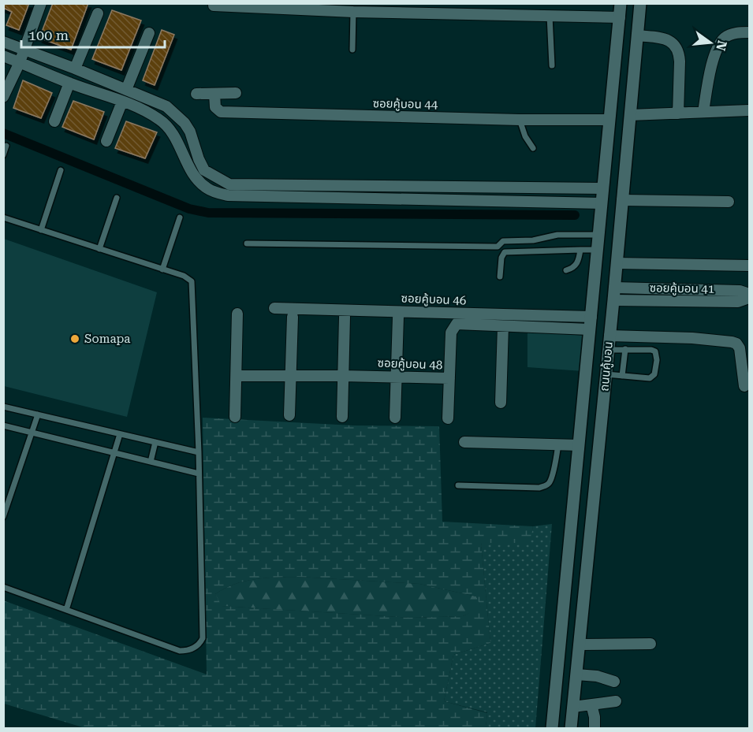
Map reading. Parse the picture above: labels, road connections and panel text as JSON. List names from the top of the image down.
{
  "streets": {
    "main road": ["ถนนคู้บอน"],
    "street": [
      "ซอยคู้บอน 44",
      "ซอยคู้บอน 41",
      "ซอยคู้บอน 46",
      "ซอยคู้บอน 48"
    ]
  },
  "crossings": [
    ["ซอยคู้บอน 44", "ถนนคู้บอน"],
    ["ซอยคู้บอน 41", "ถนนคู้บอน"],
    ["ซอยคู้บอน 46", "ถนนคู้บอน"],
    ["ซอยคู้บอน 48", "ถนนคู้บอน"]
  ],
  "places": ["Somapa"],
  "scale_bar": "100 m",
  "north": "right"
}
